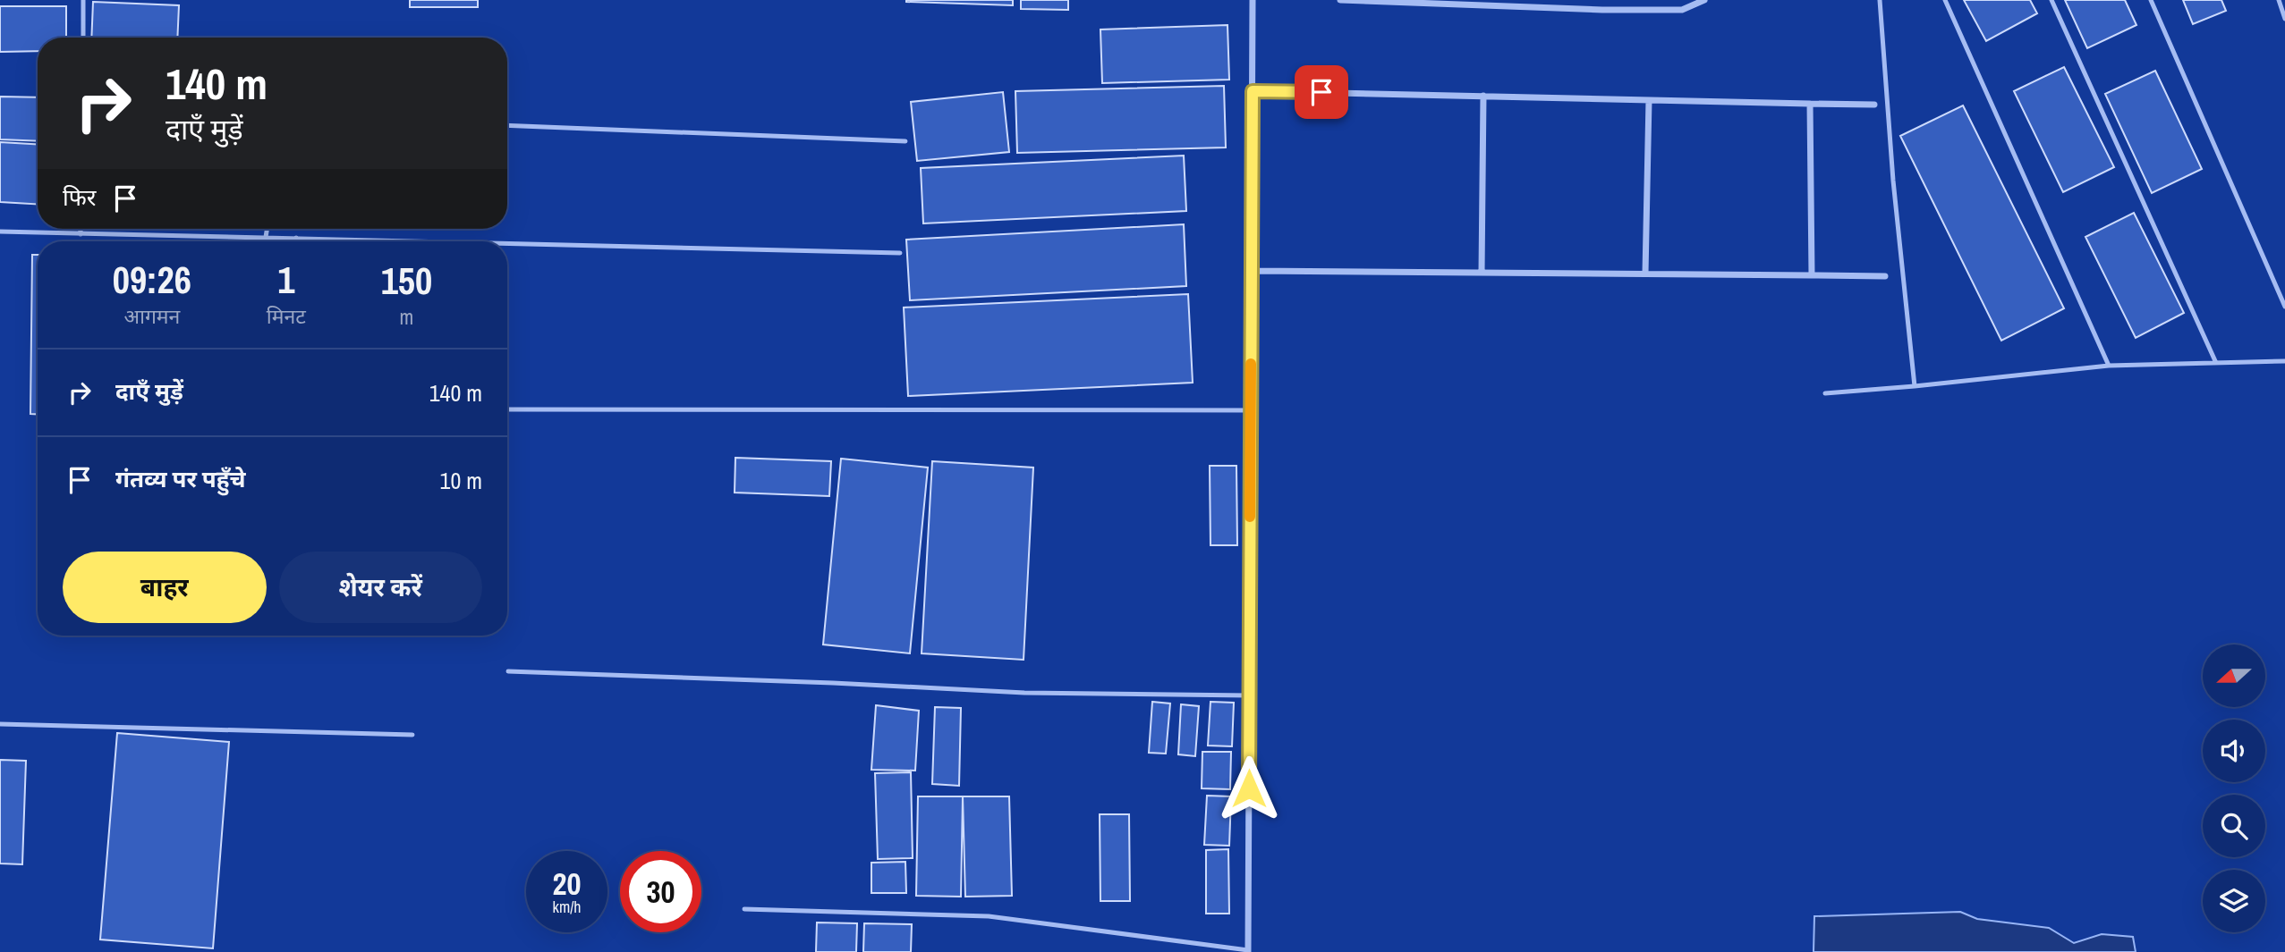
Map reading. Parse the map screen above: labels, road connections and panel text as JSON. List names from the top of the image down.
{
  "north": "left",
  "page": {
    "turn": ["140 m", "दाएँ मुड़ें"],
    "then": "फिर",
    "eta": [
      "09:26",
      "आगमन",
      "1",
      "मिनट",
      "150",
      "m"
    ],
    "list": [
      {
        "name": "दाएँ मुड़ें",
        "value": "140 m"
      },
      {
        "name": "गंतव्य पर पहुँचे",
        "value": "10 m"
      }
    ],
    "buttons": ["बाहर", "शेयर करें"],
    "speed": "20 km/h",
    "limit": "30"
  }
}
